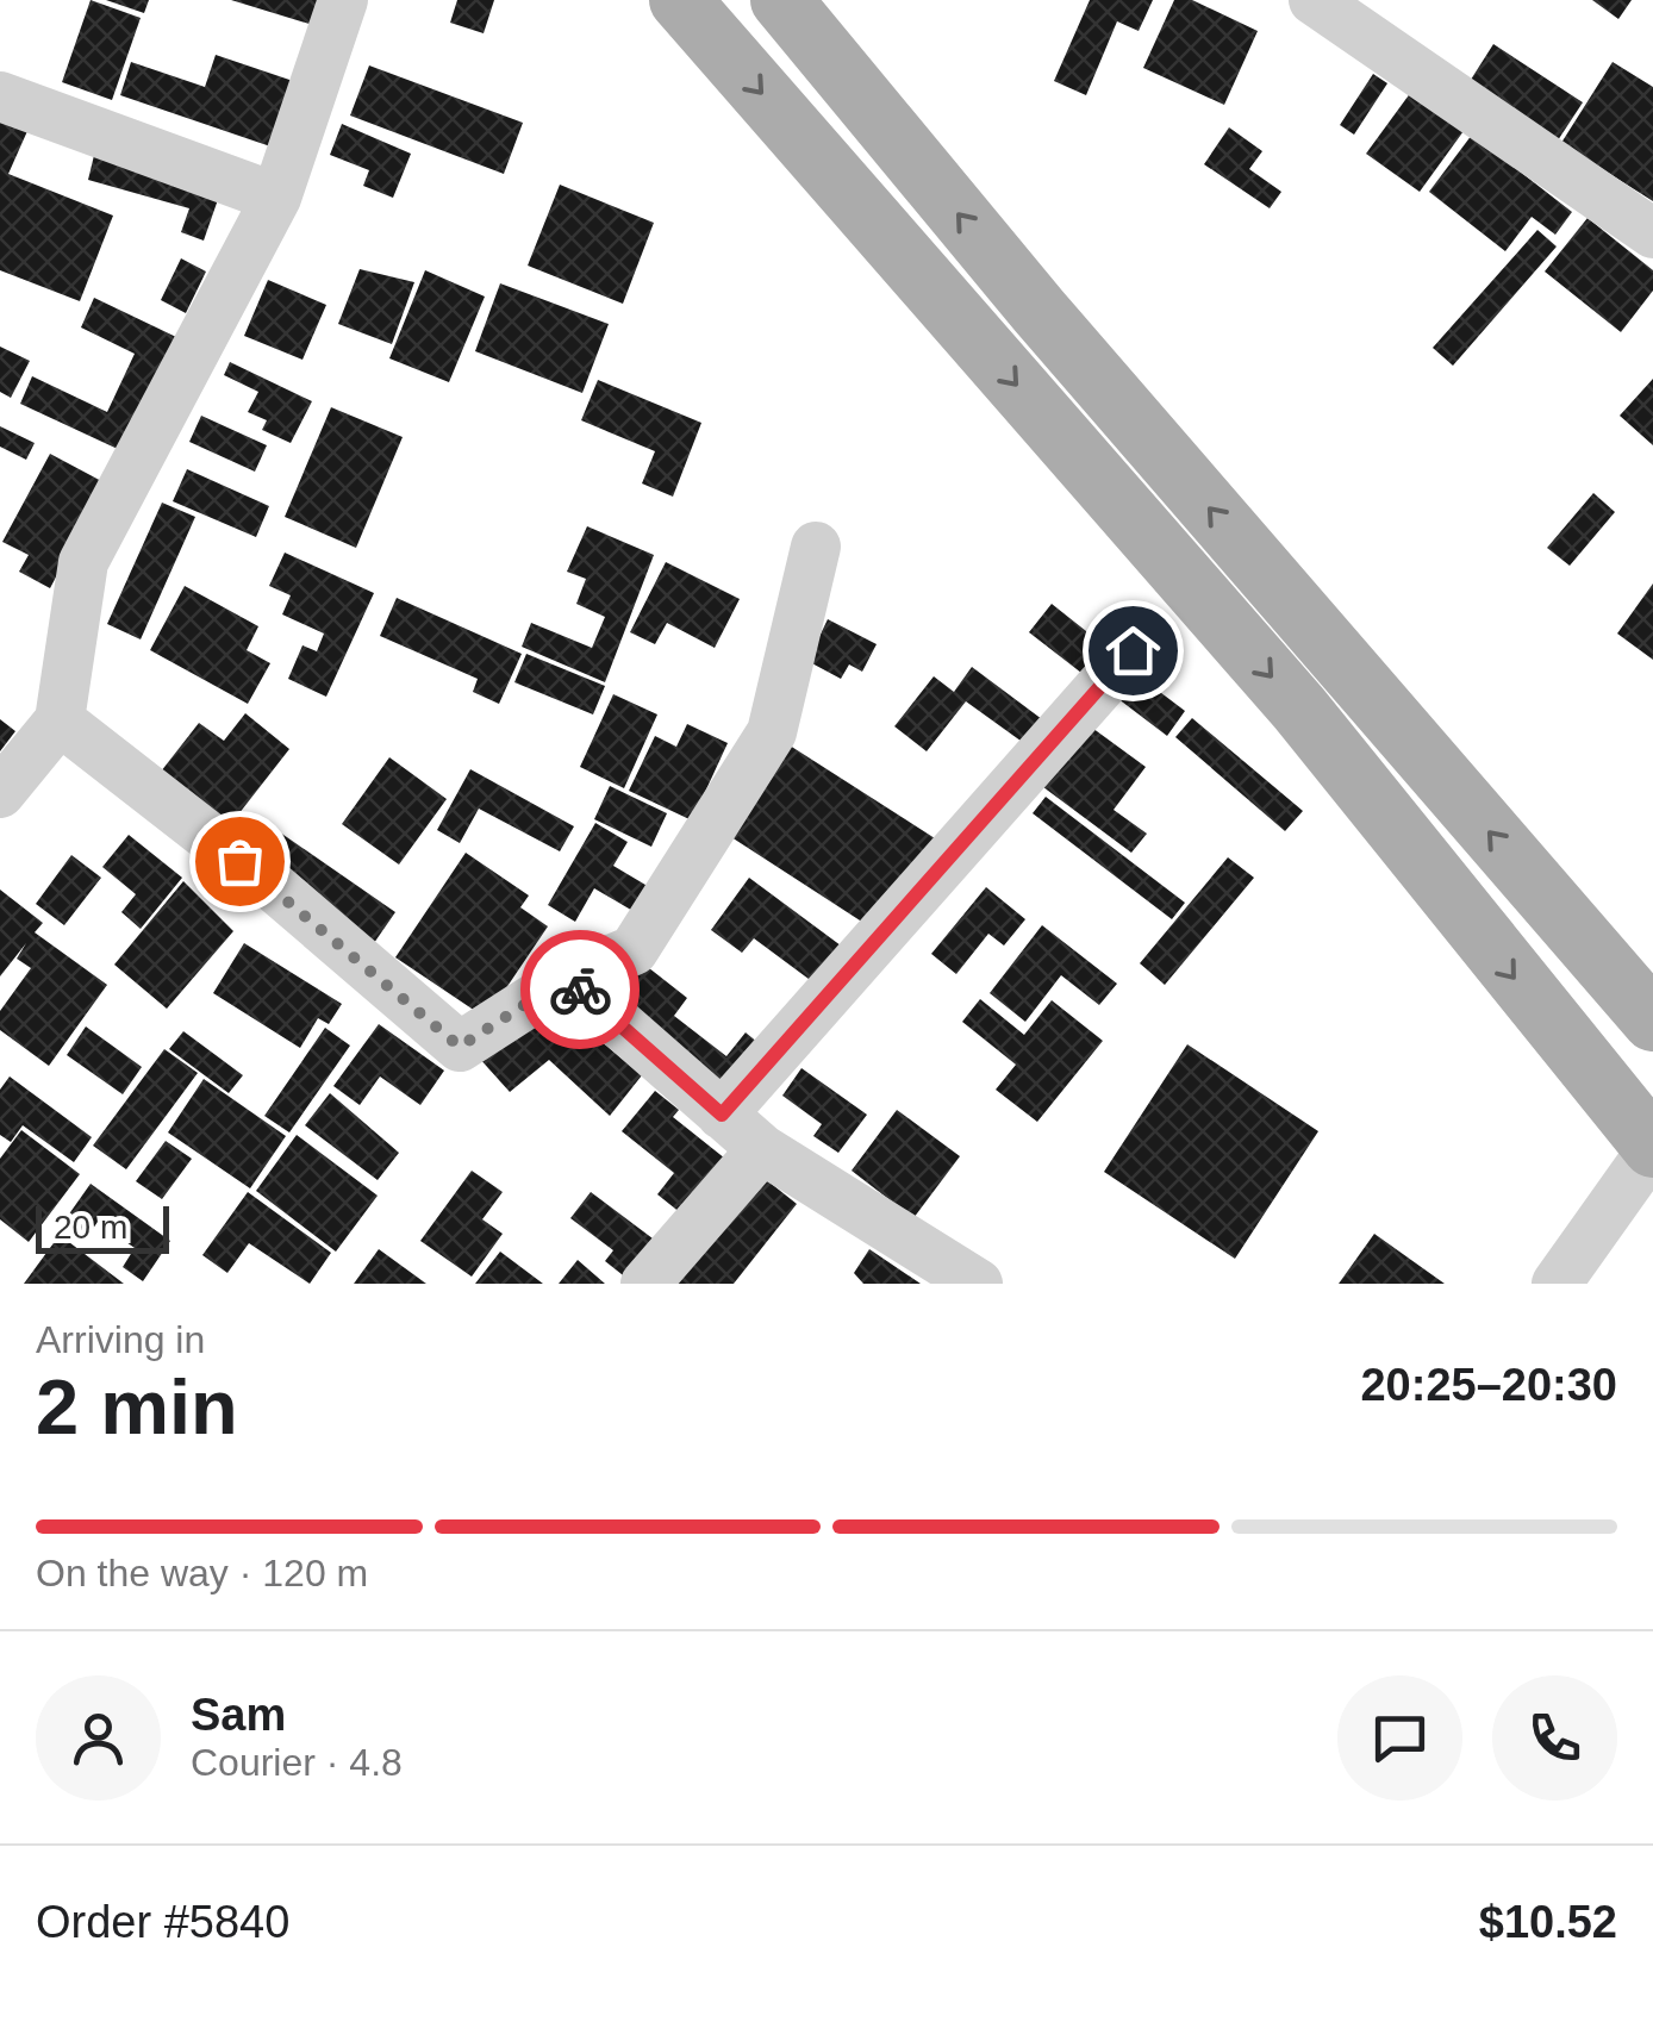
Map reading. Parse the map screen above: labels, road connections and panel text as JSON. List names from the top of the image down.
{
  "scale_bar": "20 m",
  "page": {
    "scale": "20 m",
    "heading": ["2 min", "Arriving in", "20:25–20:30"],
    "panel": [
      "Sam",
      "Courier · 4.8",
      "Order #5840",
      "$10.52"
    ],
    "bar": "On the way · 120 m"
  }
}
